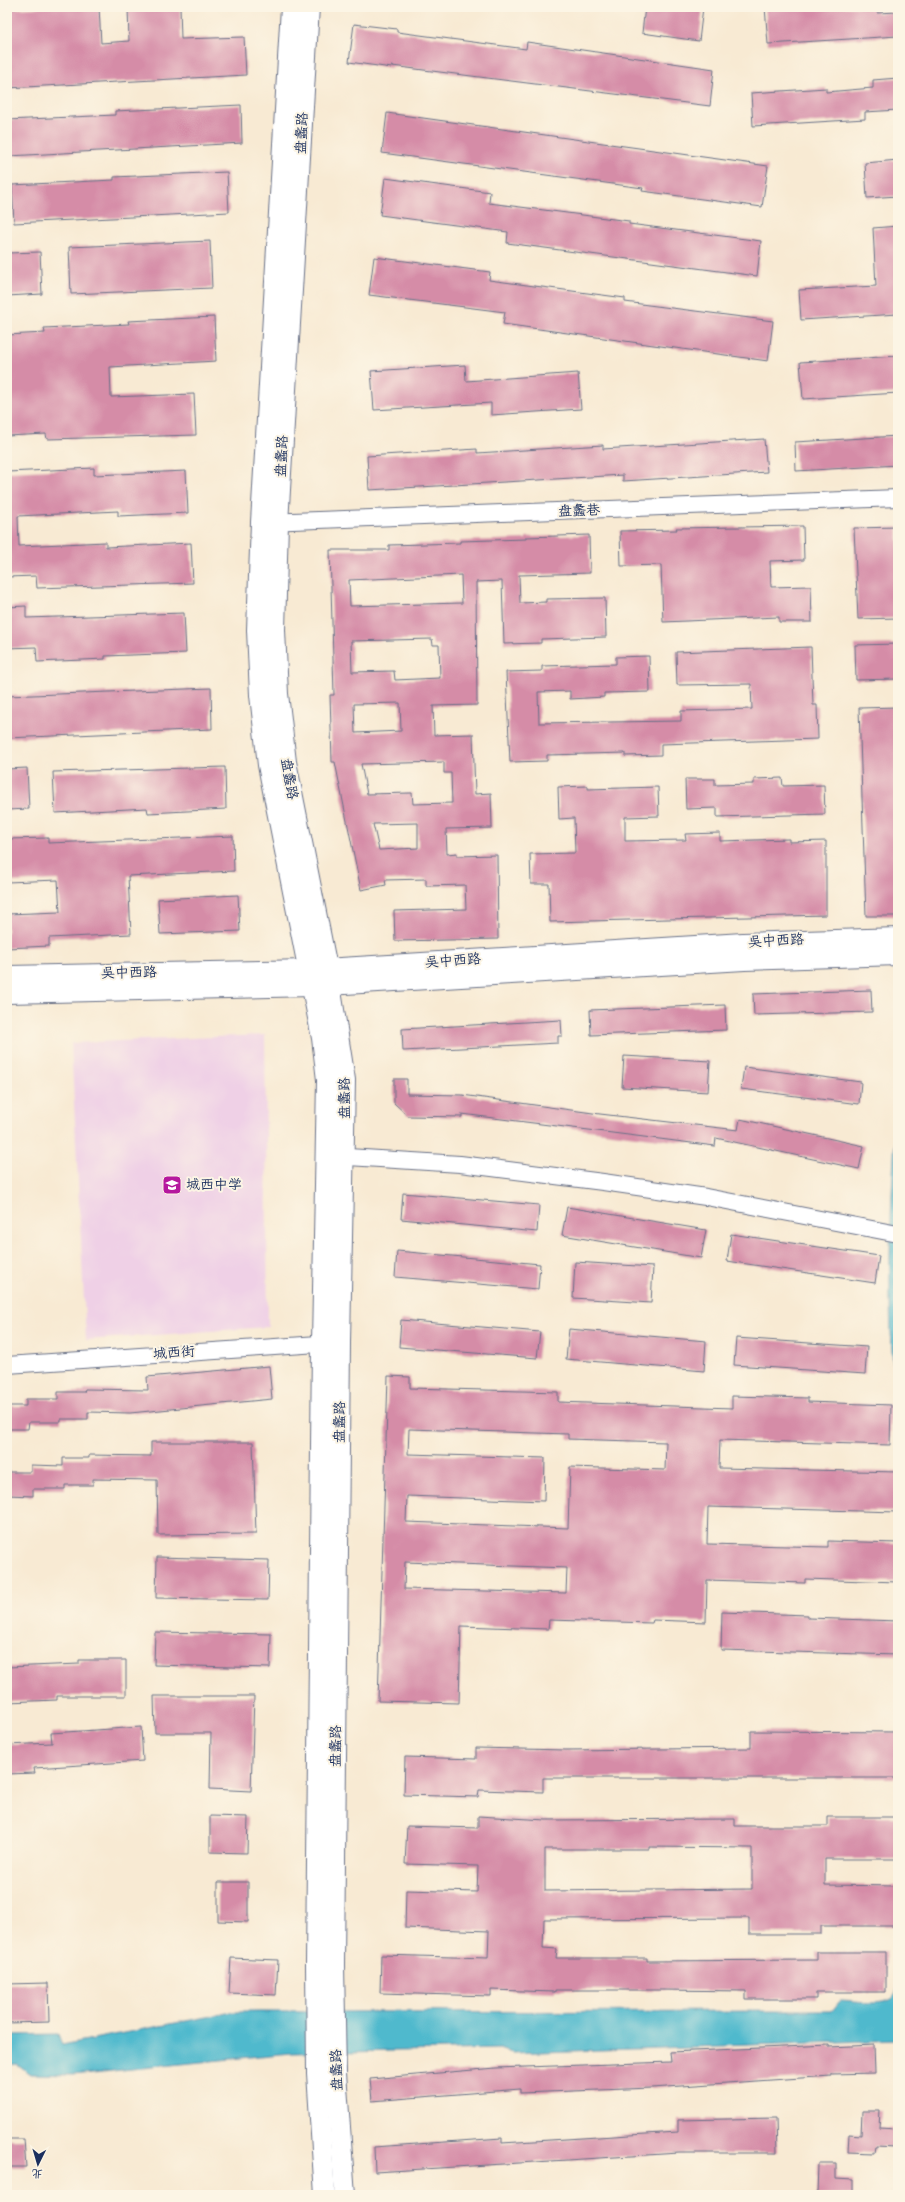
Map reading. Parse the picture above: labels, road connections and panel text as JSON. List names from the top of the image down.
{
  "streets": {
    "main road": ["盘蠡路", "吴中西路"],
    "street": ["盘蠡巷", "城西街"]
  },
  "crossings": [
    ["盘蠡路", "盘蠡巷"],
    ["盘蠡路", "吴中西路"],
    ["盘蠡路", "城西街"]
  ],
  "places": {
    "school or university": ["城西中学"]
  },
  "north": "bottom"
}
